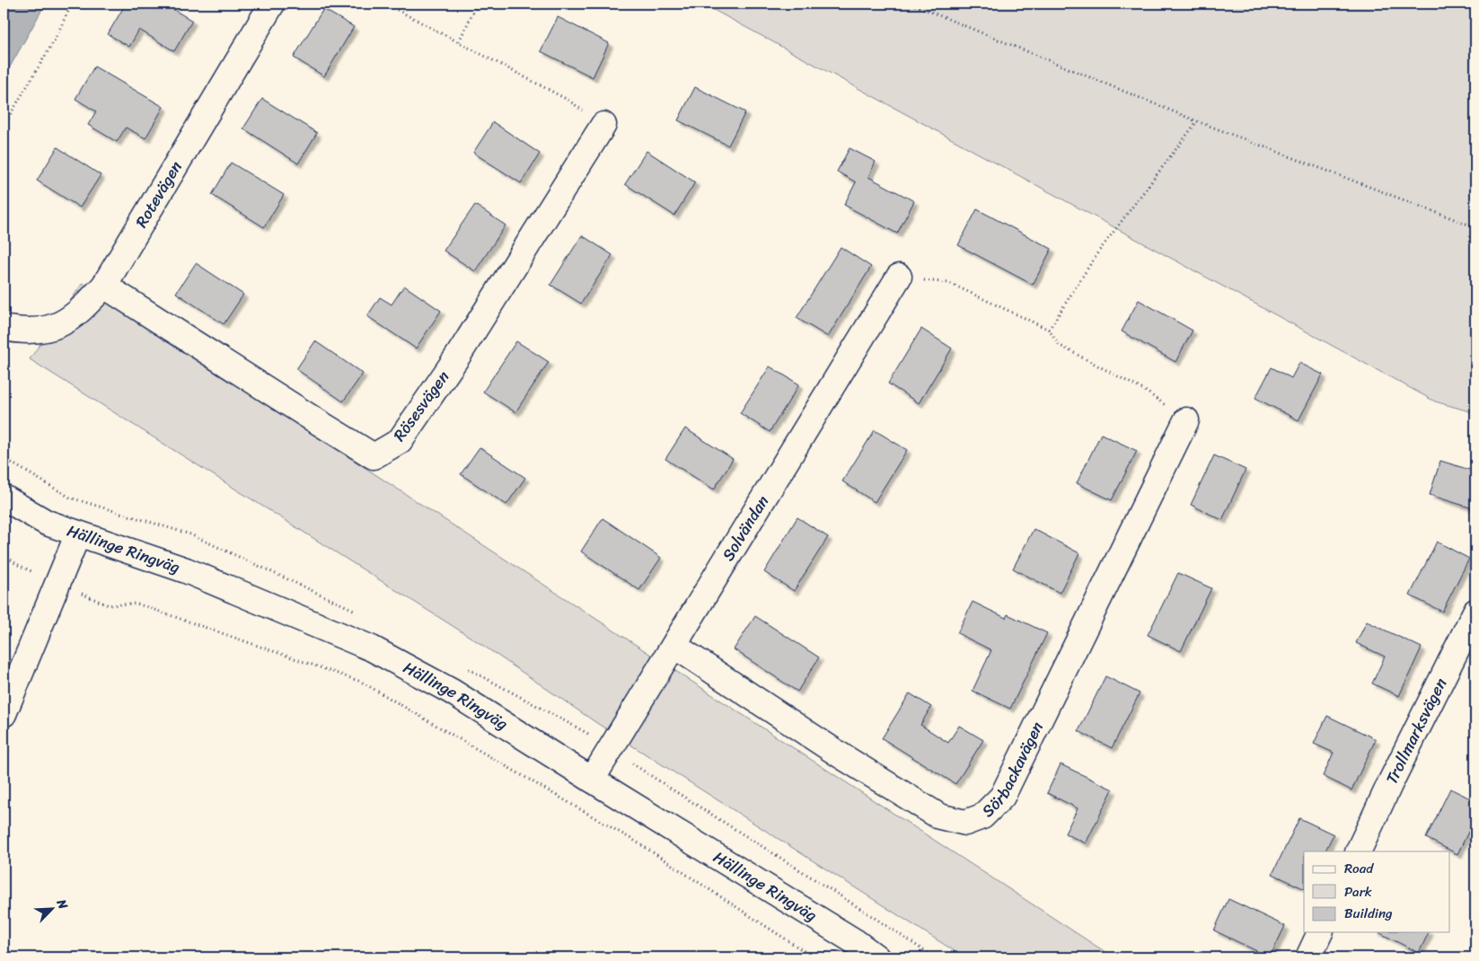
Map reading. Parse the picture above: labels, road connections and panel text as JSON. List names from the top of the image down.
{
  "streets": {
    "street": [
      "Rotevägen",
      "Rösesvägen",
      "Solvändan",
      "Hällinge Ringväg",
      "Trollmarksvägen",
      "Sörbackavägen"
    ]
  },
  "crossings": [
    ["Rotevägen", "Rösesvägen"],
    ["Solvändan", "Hällinge Ringväg"],
    ["Solvändan", "Sörbackavägen"]
  ],
  "legend": ["Road", "Park", "Building"],
  "north": "top right"
}
